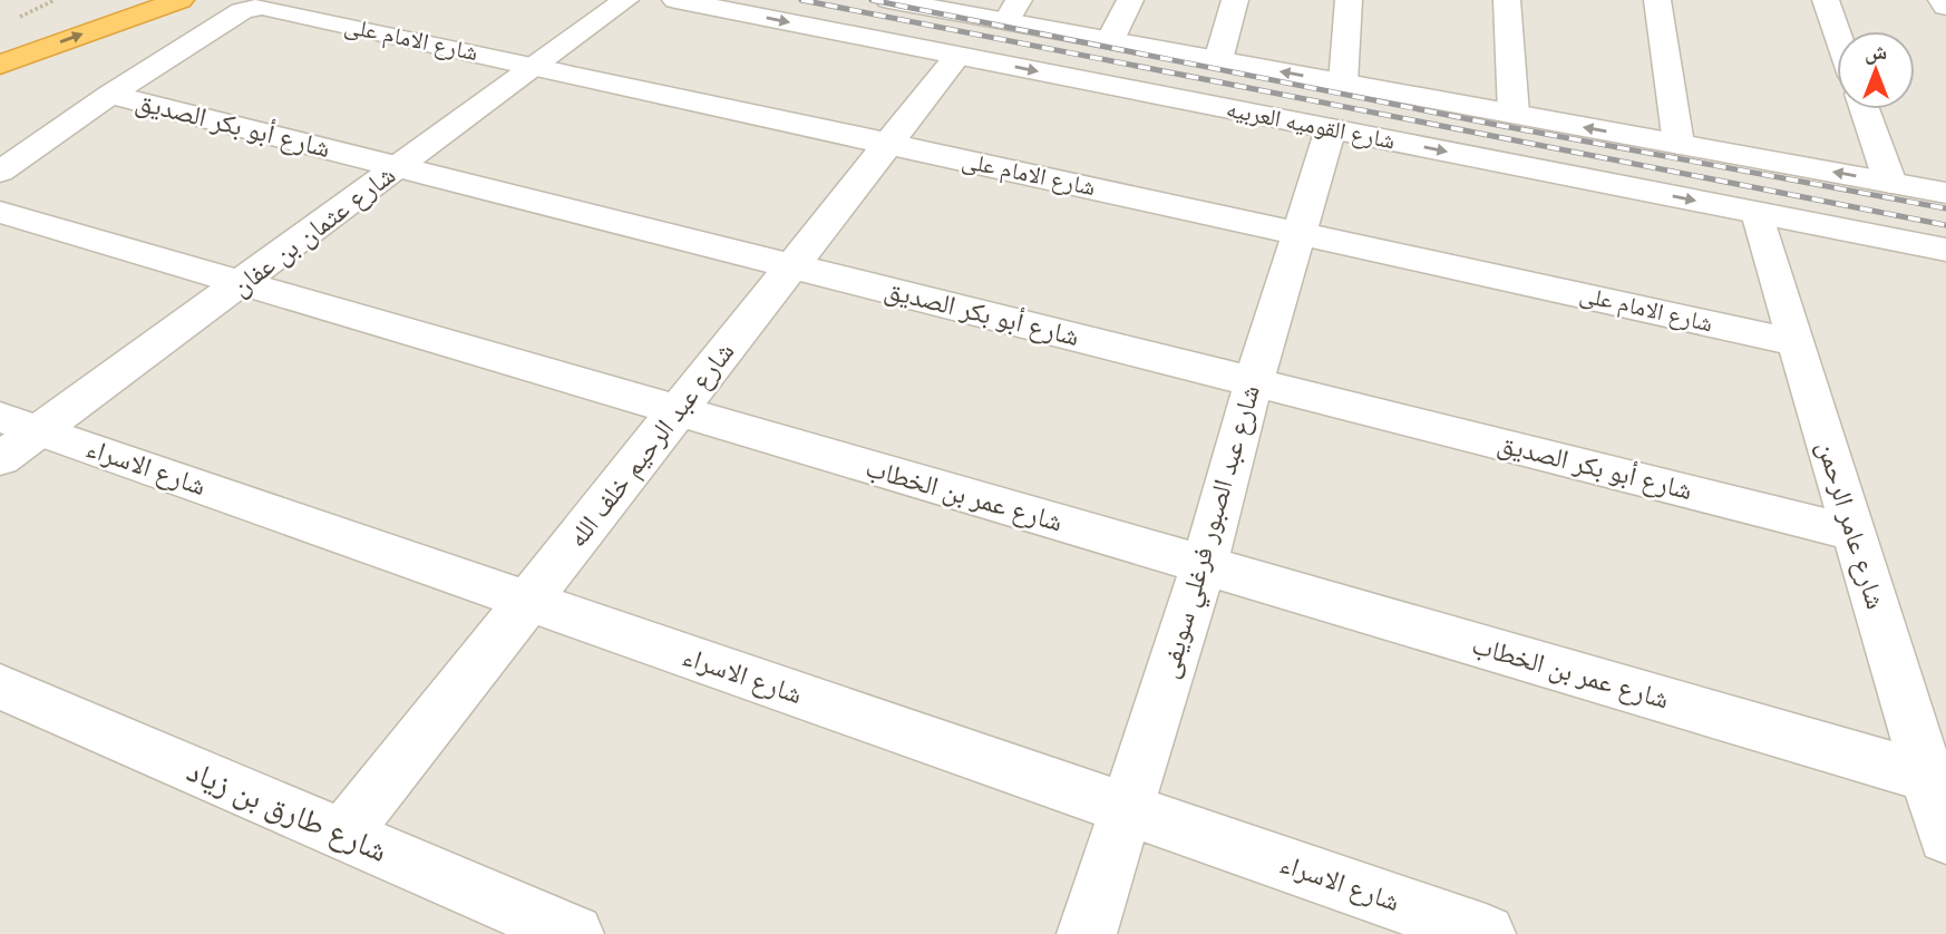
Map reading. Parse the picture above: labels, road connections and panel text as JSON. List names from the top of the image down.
{
  "streets": {
    "street": [
      "شارع الامام على",
      "شارع أبو بكر الصديق",
      "شارع القوميه العربيه",
      "شارع عثمان بن عفان",
      "شارع عبد الرحيم خلف الله",
      "شارع الاسراء",
      "شارع عمر بن الخطاب",
      "شارع عامر الرحمن",
      "شارع عبد الصبور فرغلي سويفى",
      "شارع طارق بن زياد"
    ]
  },
  "crossings": [
    ["شارع الامام على", "شارع أبو بكر الصديق"],
    ["شارع الامام على", "شارع عثمان بن عفان"],
    ["شارع الامام على", "شارع عبد الرحيم خلف الله"],
    ["شارع الامام على", "شارع عامر الرحمن"],
    ["شارع الامام على", "شارع عبد الصبور فرغلي سويفى"],
    ["شارع أبو بكر الصديق", "شارع عثمان بن عفان"],
    ["شارع أبو بكر الصديق", "شارع عبد الرحيم خلف الله"],
    ["شارع أبو بكر الصديق", "شارع عامر الرحمن"],
    ["شارع أبو بكر الصديق", "شارع عبد الصبور فرغلي سويفى"],
    ["شارع القوميه العربيه", "شارع عبد الرحيم خلف الله"],
    ["شارع القوميه العربيه", "شارع عامر الرحمن"],
    ["شارع القوميه العربيه", "شارع عبد الصبور فرغلي سويفى"],
    ["شارع عثمان بن عفان", "شارع الاسراء"],
    ["شارع عثمان بن عفان", "شارع عمر بن الخطاب"],
    ["شارع عبد الرحيم خلف الله", "شارع الاسراء"],
    ["شارع عبد الرحيم خلف الله", "شارع عمر بن الخطاب"],
    ["شارع عبد الرحيم خلف الله", "شارع طارق بن زياد"],
    ["شارع الاسراء", "شارع عبد الصبور فرغلي سويفى"],
    ["شارع عمر بن الخطاب", "شارع عامر الرحمن"],
    ["شارع عمر بن الخطاب", "شارع عبد الصبور فرغلي سويفى"]
  ],
  "north": "top"
}
